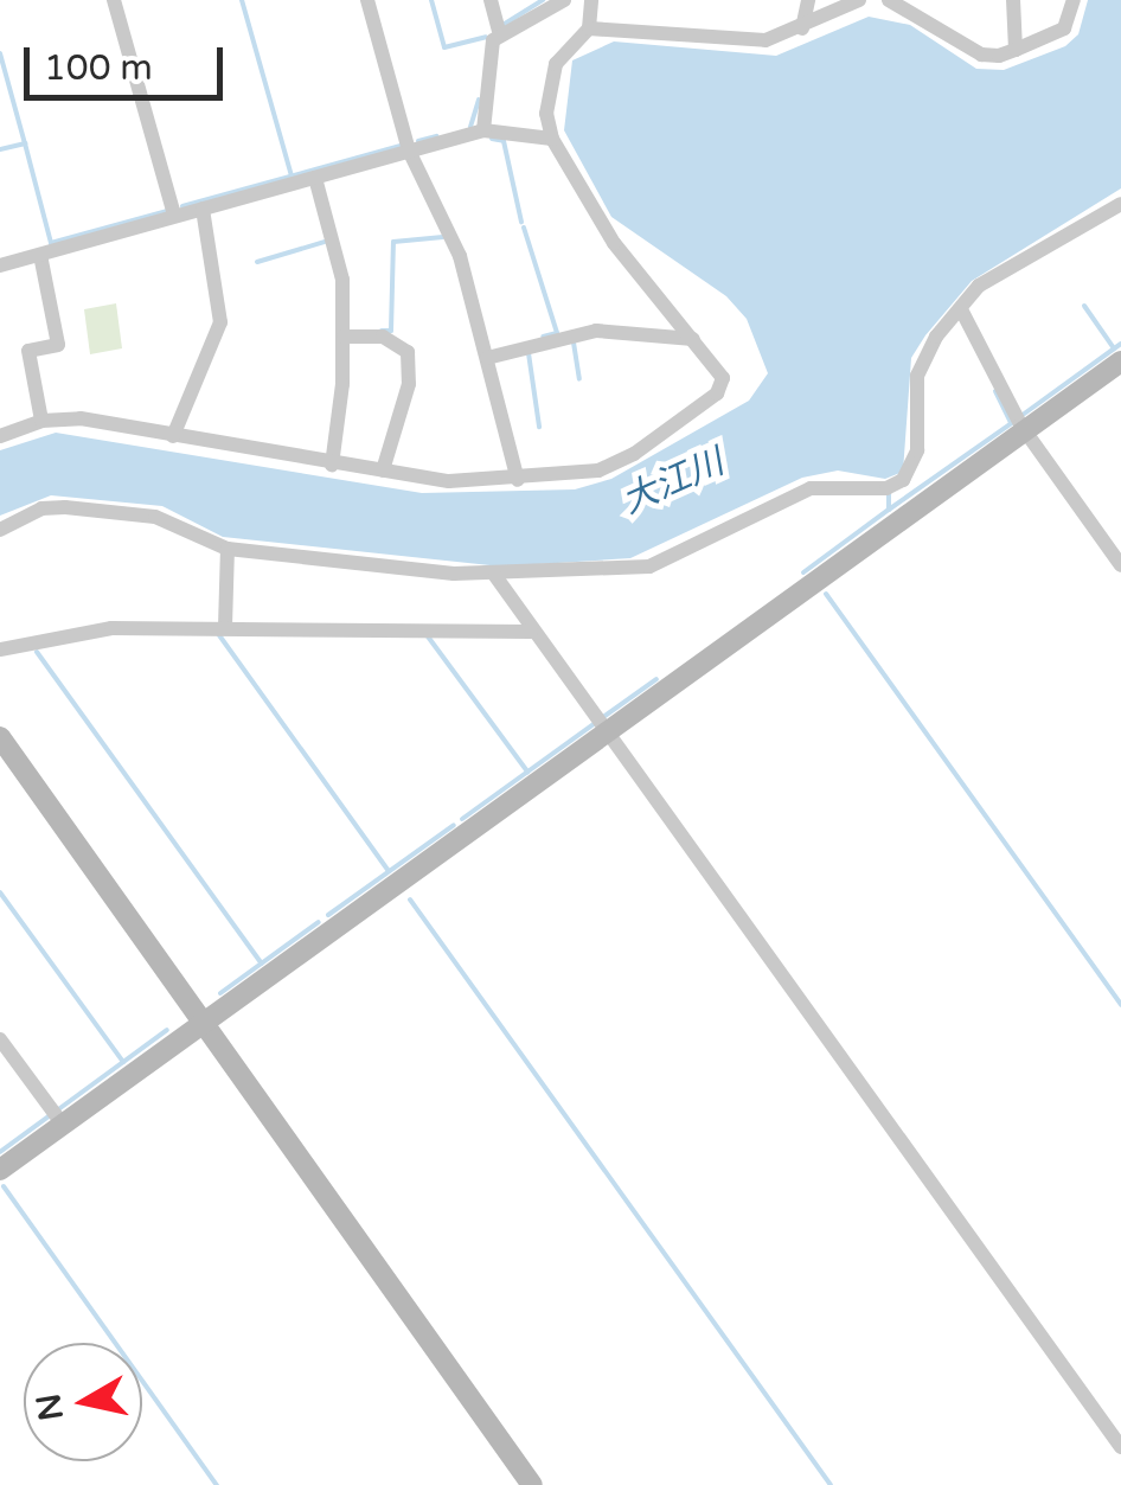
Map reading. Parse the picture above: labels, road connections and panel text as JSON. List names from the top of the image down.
{
  "water": ["大江川"],
  "scale_bar": "100 m",
  "north": "left"
}
